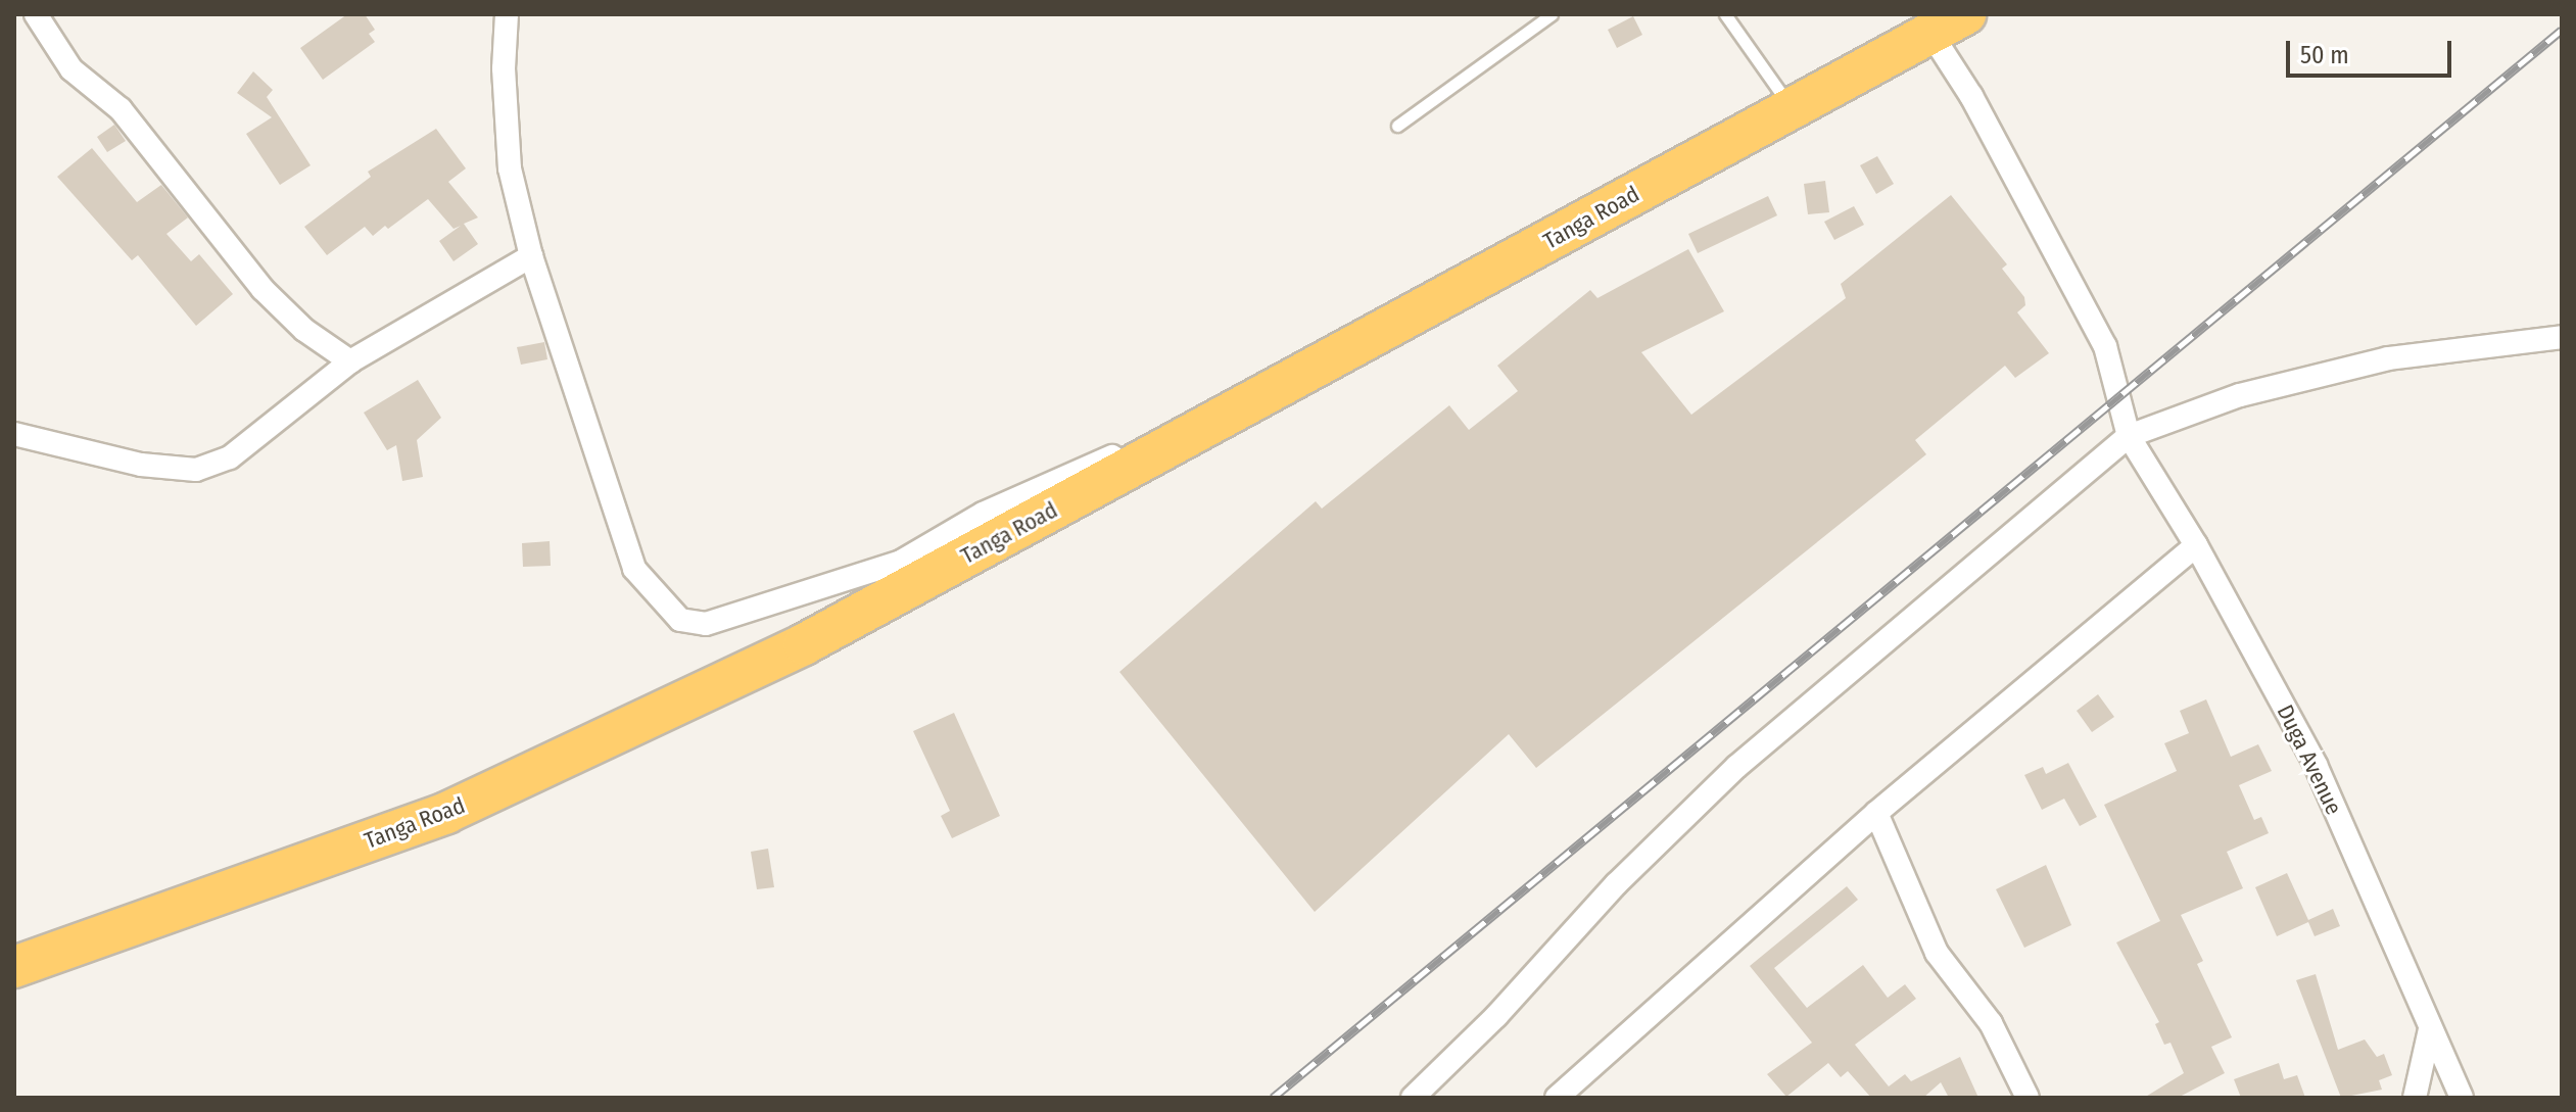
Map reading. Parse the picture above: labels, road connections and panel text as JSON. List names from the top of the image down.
{
  "streets": {
    "highway": ["Tanga Road"],
    "street": ["Duga Avenue"]
  },
  "crossings": [
    ["Tanga Road", "Duga Avenue"]
  ],
  "scale_bar": "50 m"
}
